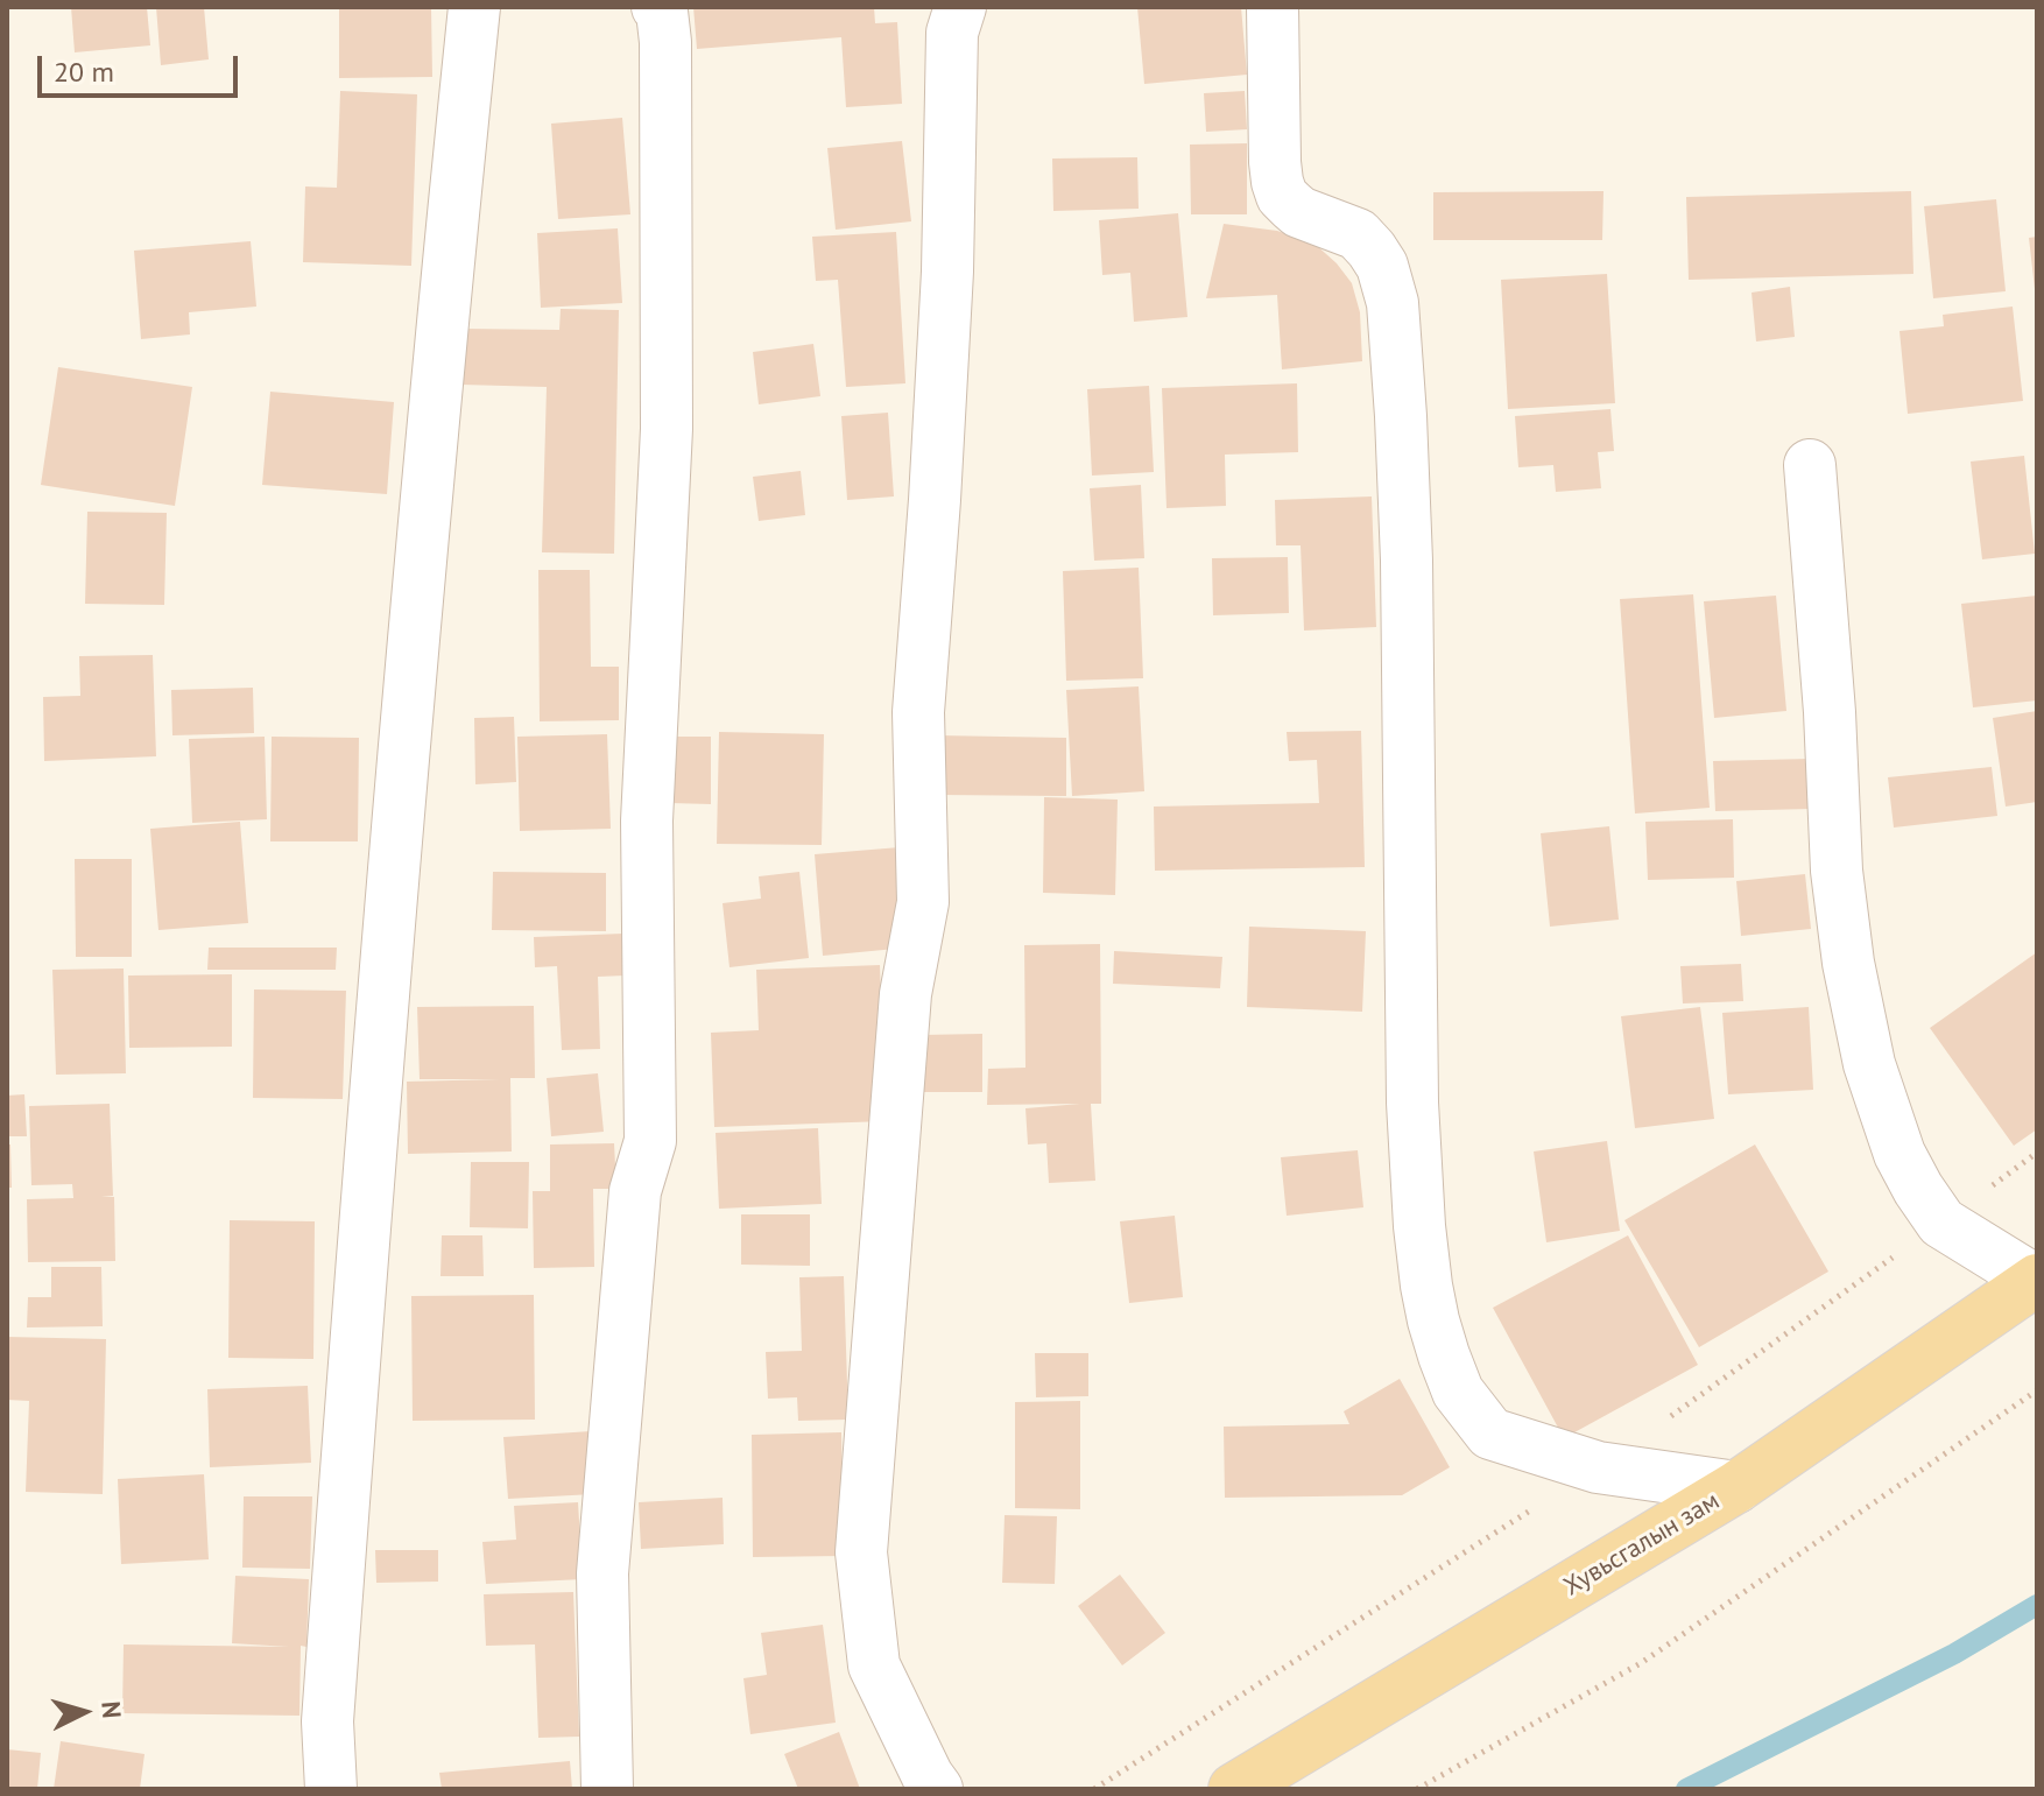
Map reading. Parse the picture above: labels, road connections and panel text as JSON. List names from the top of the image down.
{
  "streets": {
    "main road": ["Хувьсгалын зам"]
  },
  "scale_bar": "20 m",
  "north": "right"
}
